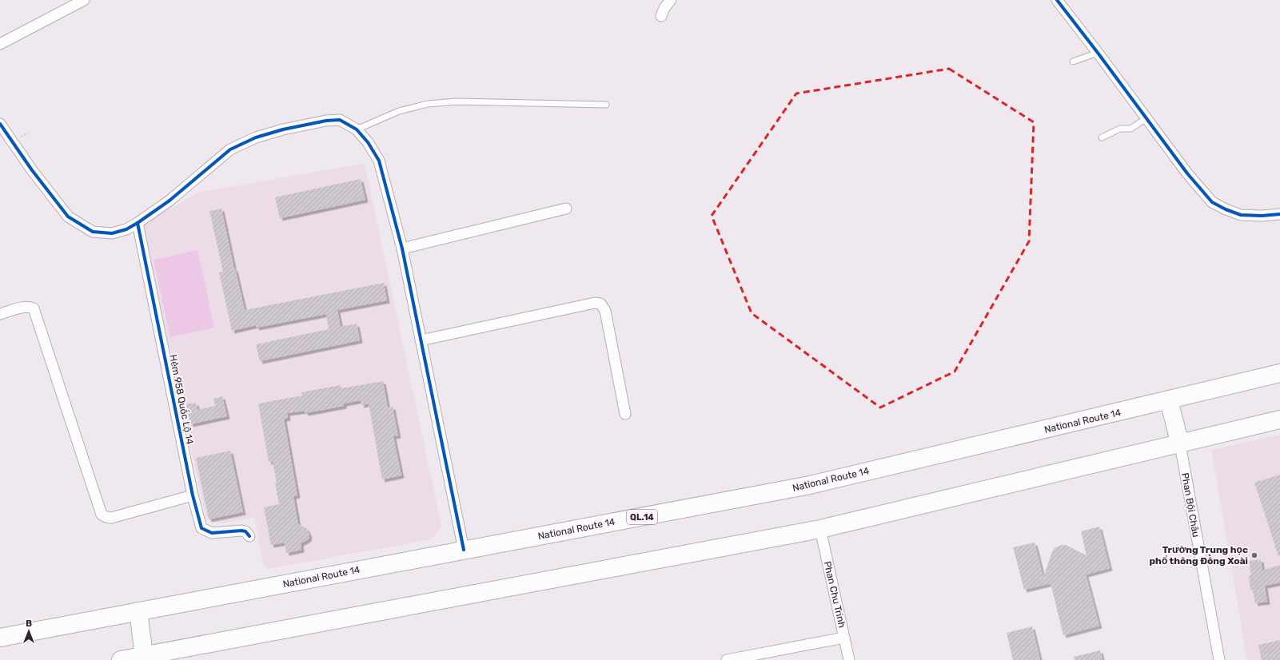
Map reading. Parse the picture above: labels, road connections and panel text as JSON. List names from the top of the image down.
{
  "streets": {
    "highway": ["National Route 14", "QL.14"],
    "street": ["Hẻm 958 Quốc Lộ 14", "Phan Bội Châu", "Phan Chu Trinh"]
  },
  "places": ["Trường Trung học phổ thông Đồng Xoài"],
  "north": "top"
}
